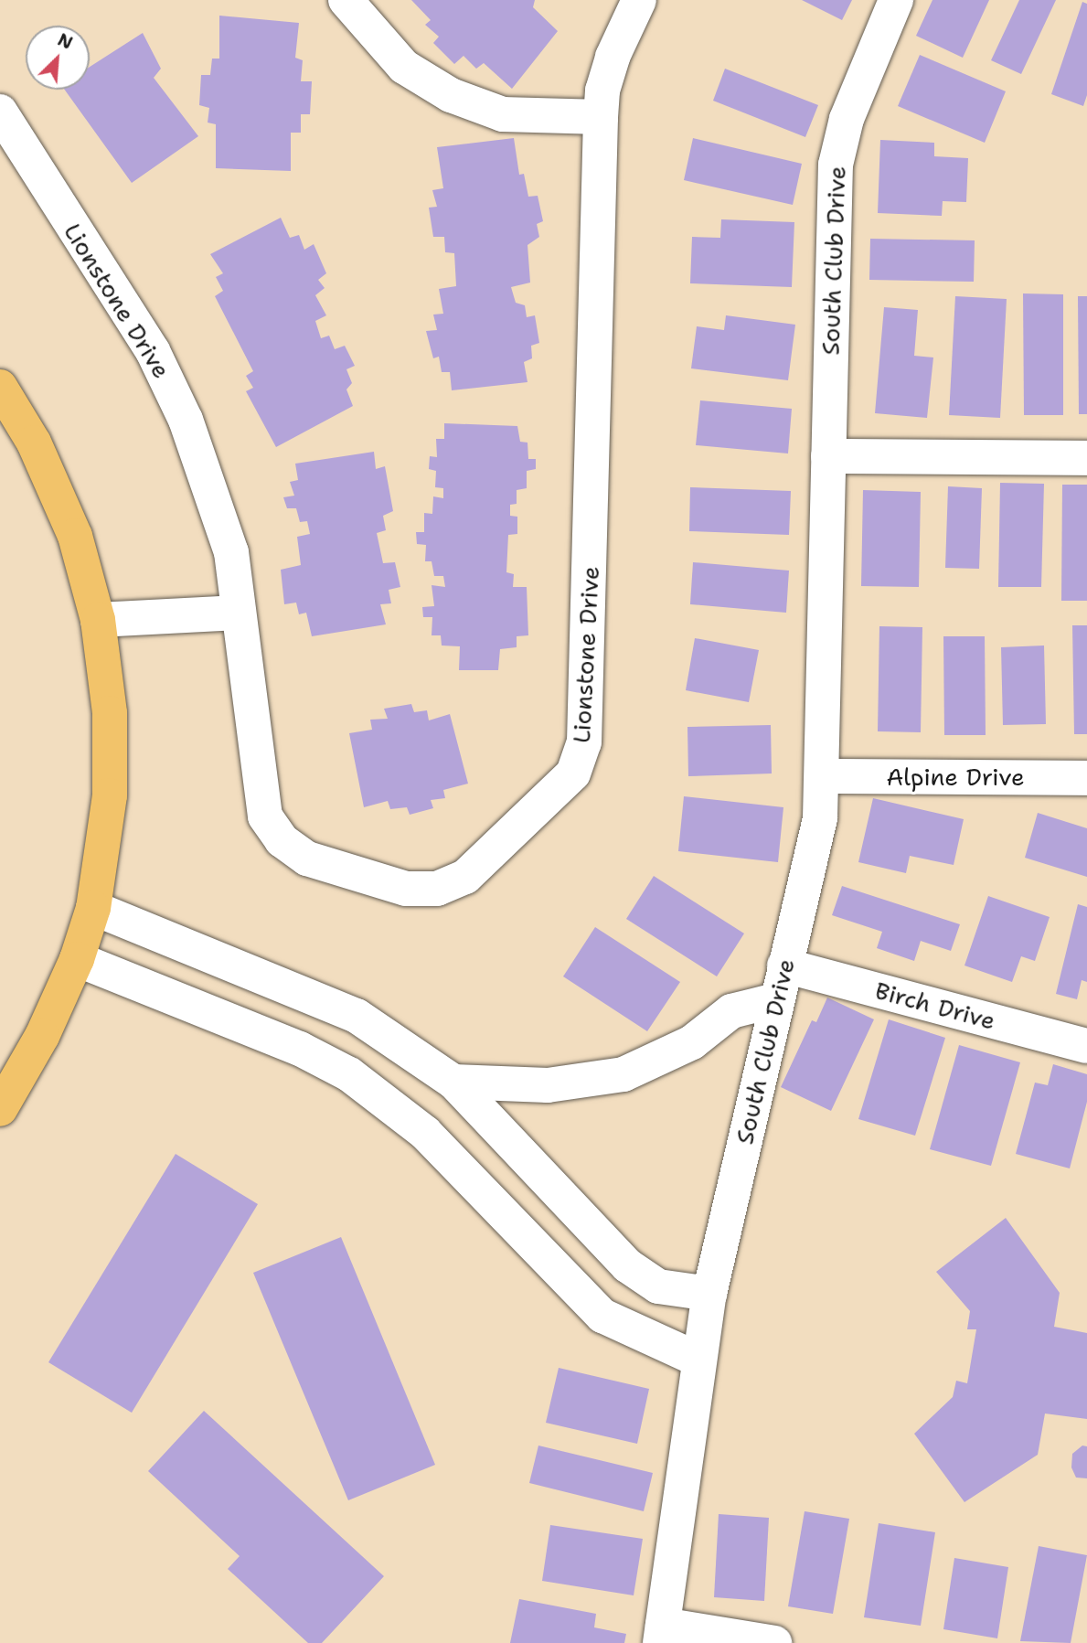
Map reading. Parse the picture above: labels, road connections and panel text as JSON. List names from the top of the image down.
{
  "streets": {
    "street": [
      "South Club Drive",
      "Lionstone Drive",
      "Alpine Drive",
      "Birch Drive"
    ]
  },
  "crossings": [
    ["South Club Drive", "Alpine Drive"],
    ["South Club Drive", "Birch Drive"]
  ],
  "north": "top right"
}
